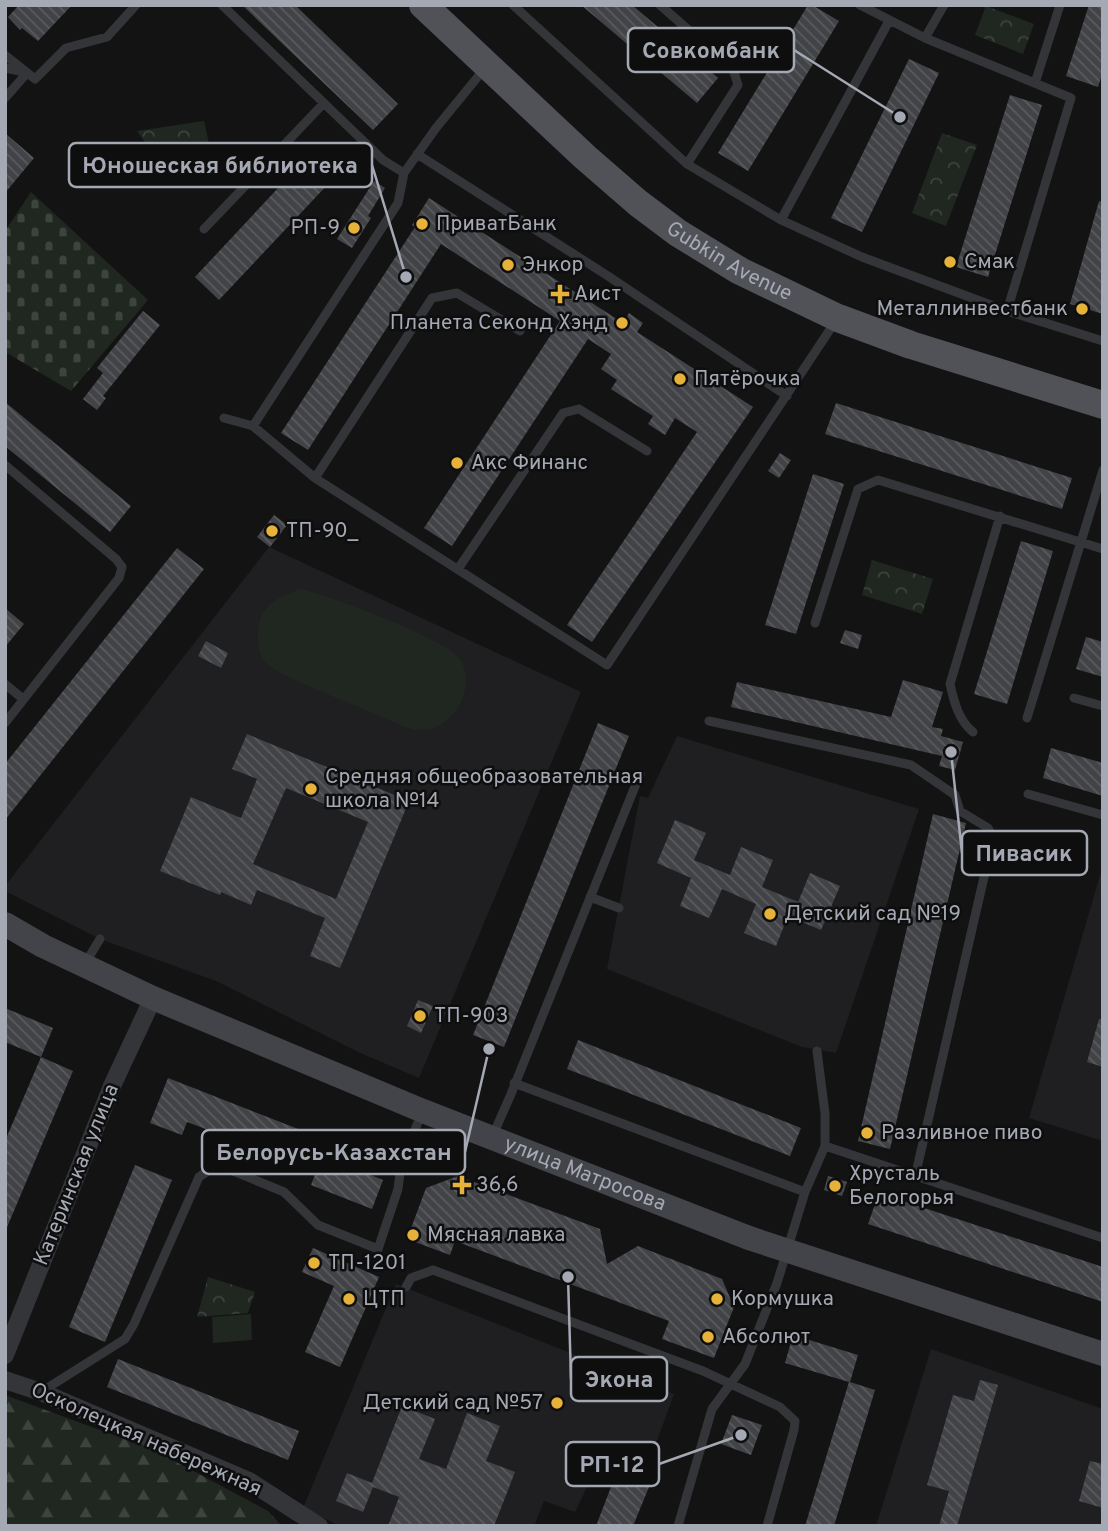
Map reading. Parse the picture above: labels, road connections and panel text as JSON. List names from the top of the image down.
{
  "streets": {
    "main road": ["Gubkin Avenue", "улица Матросова"],
    "street": ["Катеринская улица", "Осколецкая набережная"]
  },
  "crossings": [
    ["улица Матросова", "Катеринская улица"]
  ],
  "places": {
    "other": [
      "Совкомбанк",
      "ПриватБанк",
      "РП-9",
      "Смак",
      "Энкор",
      "Юношеская библиотека",
      "Металлинвестбанк",
      "Планета Секонд Хэнд",
      "Пятёрочка",
      "Акс Финанс",
      "ТП-90_",
      "Пивасик",
      "Средняя общеобразовательная школа №14",
      "Детский сад №19",
      "ТП-903",
      "Белорусь-Казахстан",
      "Разливное пиво",
      "Хрусталь Белогорья",
      "Мясная лавка",
      "ТП-1201",
      "Экона",
      "ЦТП",
      "Кормушка",
      "Абсолют",
      "Детский сад №57",
      "РП-12"
    ],
    "health": ["Аист", "36,6"]
  }
}
